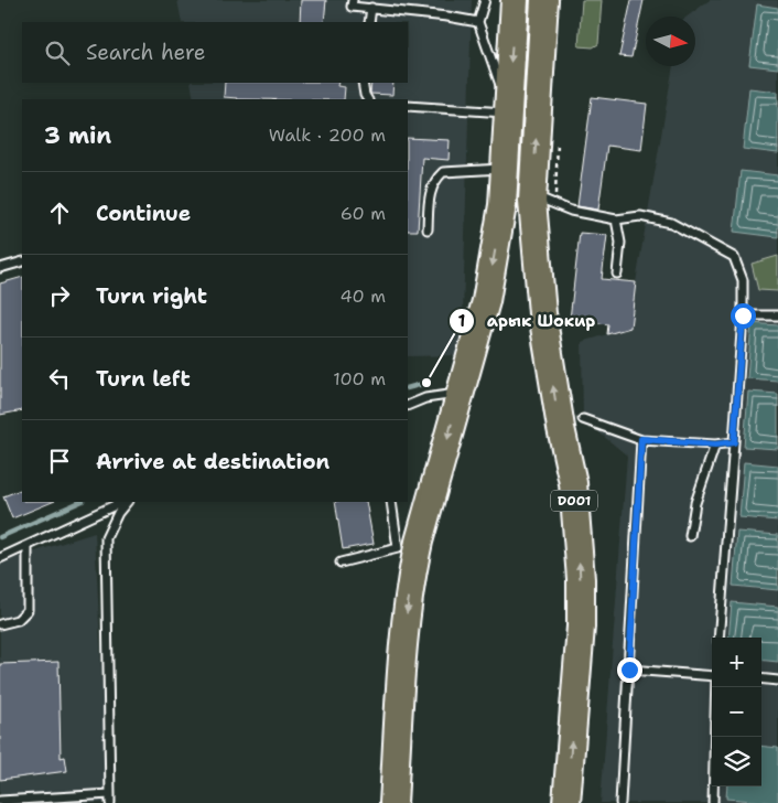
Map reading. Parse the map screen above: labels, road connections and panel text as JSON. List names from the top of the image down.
{
  "streets": {
    "highway": ["D001"]
  },
  "places": ["арык Шокир"],
  "north": "right",
  "page": {
    "search": "Search here",
    "heading": ["3 min", "Walk · 200 m"],
    "list": [
      ["Continue", "60 m"],
      ["Turn right", "40 m"],
      ["Turn left", "100 m"],
      "Arrive at destination"
    ],
    "map_buttons": ["+", "−"]
  }
}
